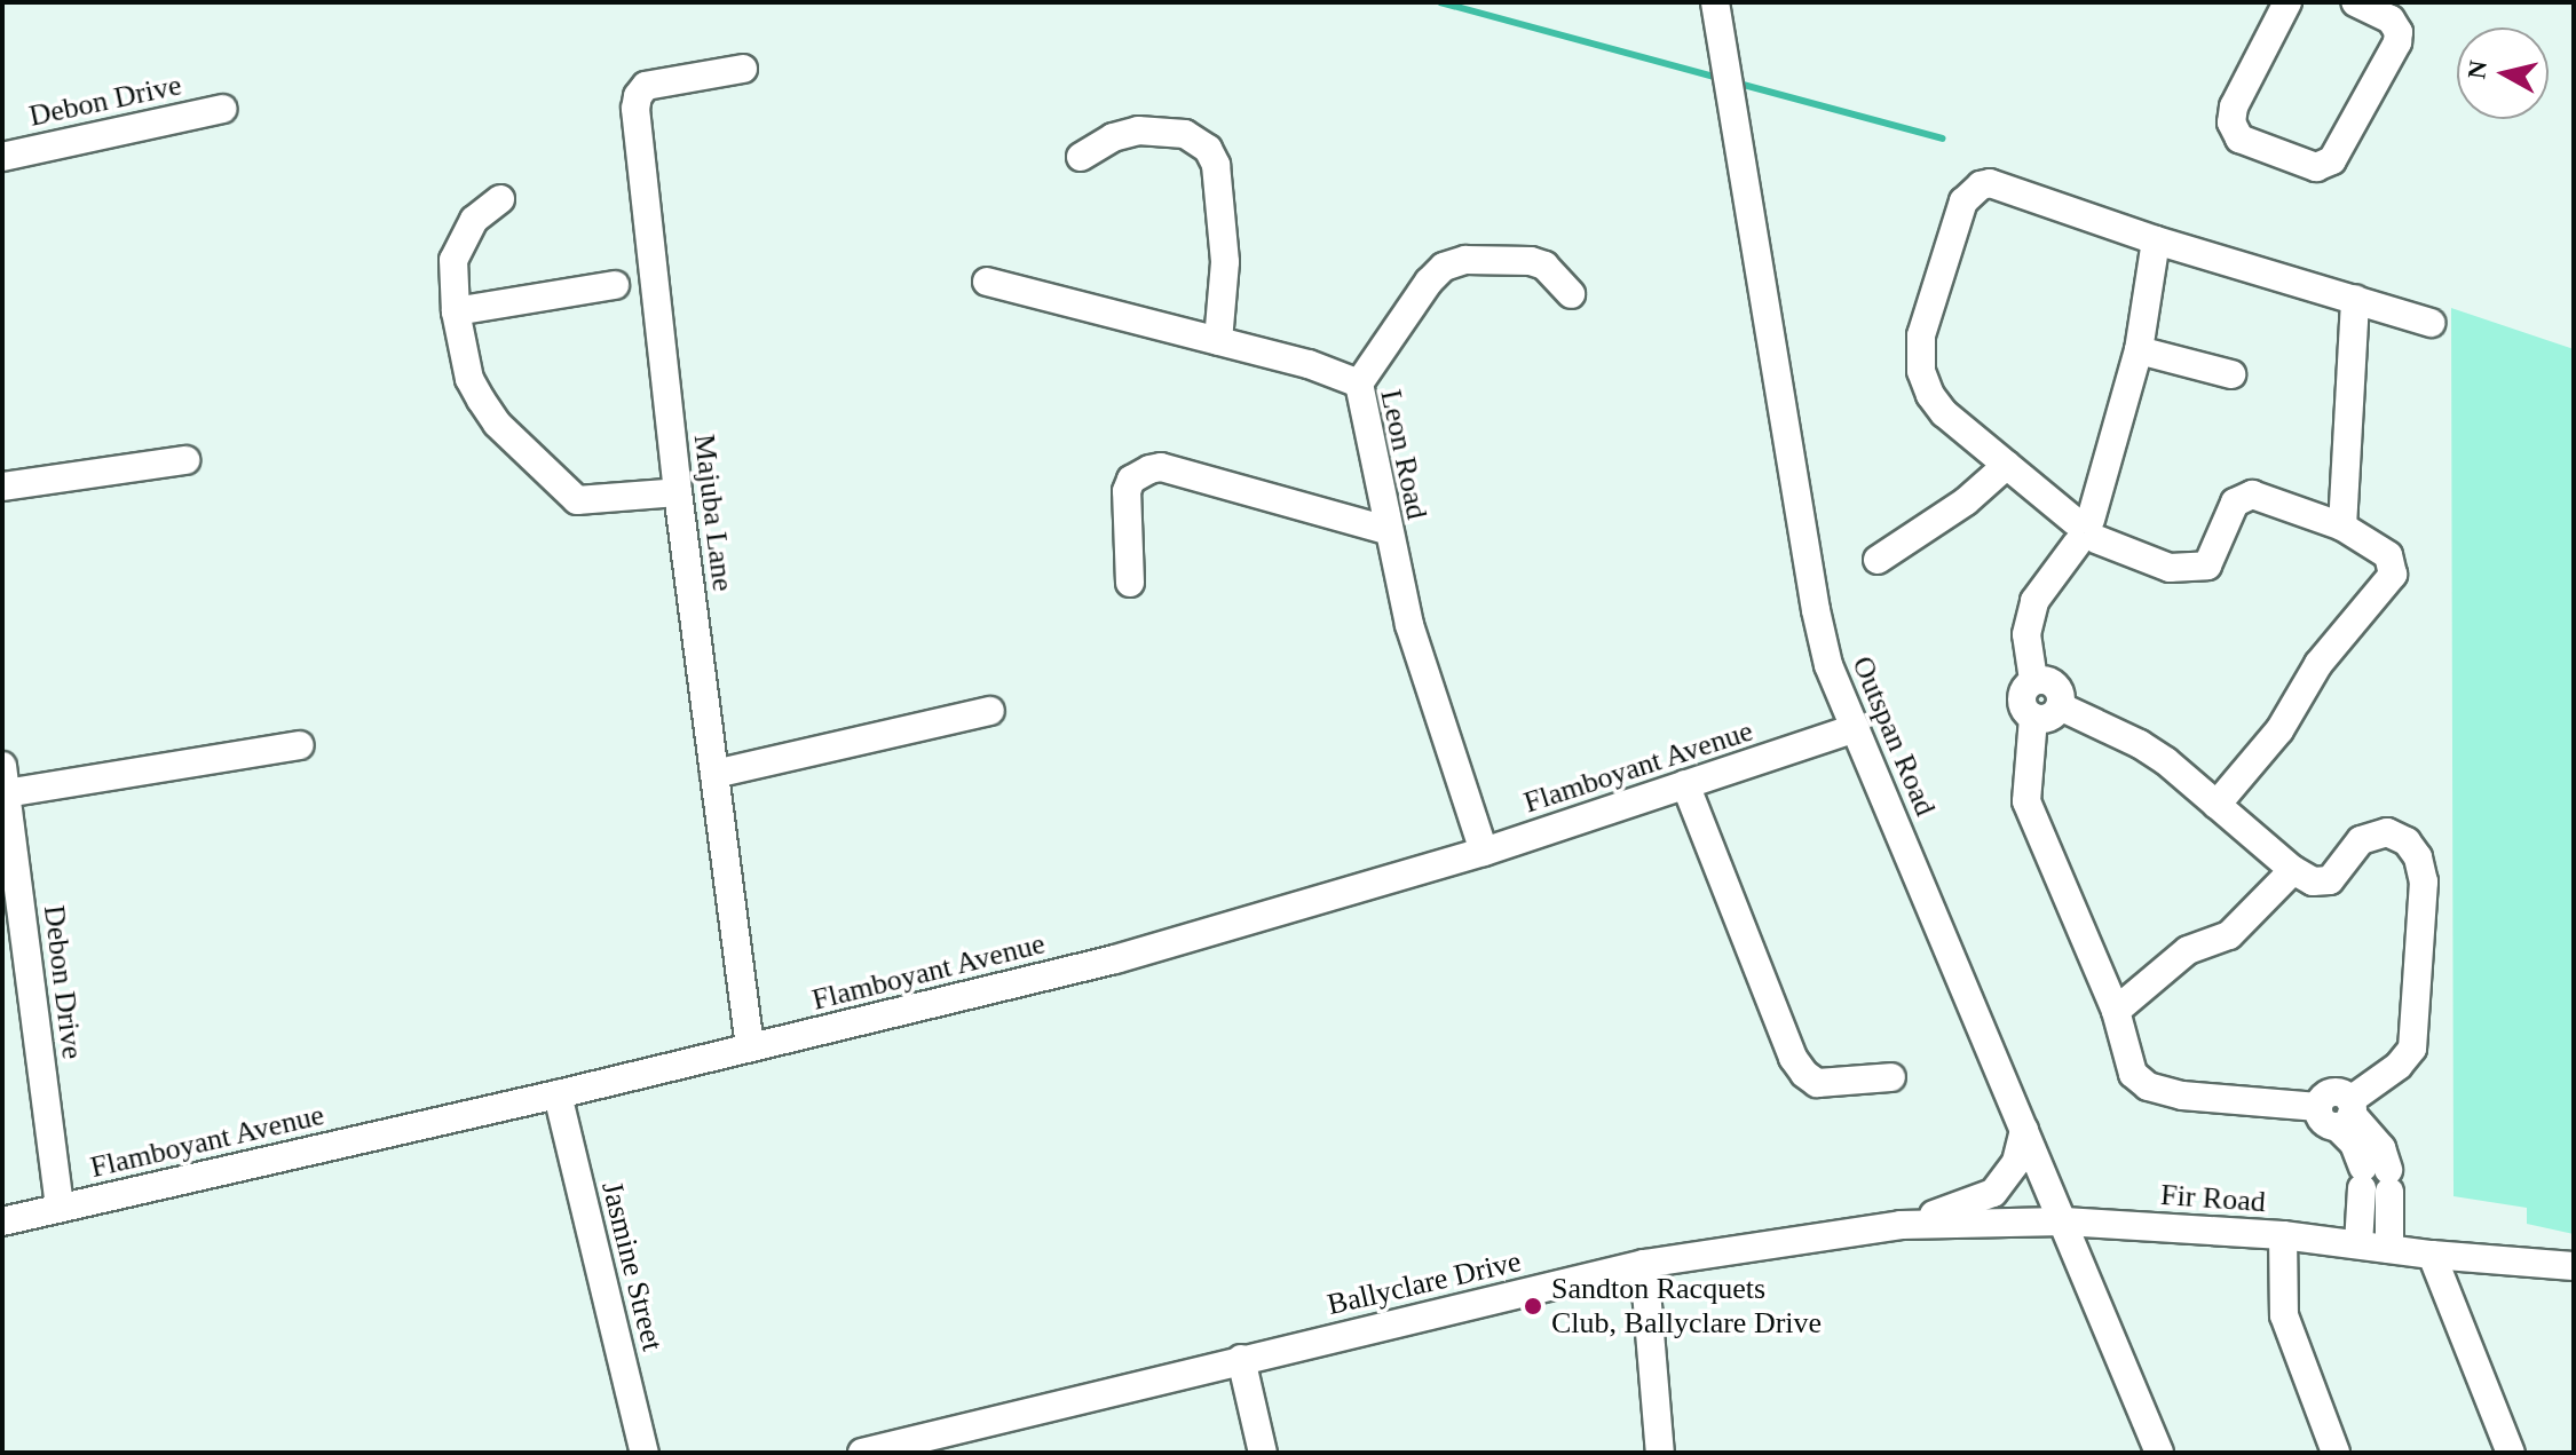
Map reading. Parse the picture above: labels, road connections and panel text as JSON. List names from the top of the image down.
{
  "streets": {
    "street": [
      "Debon Drive",
      "Leon Road",
      "Majuba Lane",
      "Outspan Road",
      "Flamboyant Avenue",
      "Fir Road",
      "Jasmine Street",
      "Ballyclare Drive"
    ]
  },
  "crossings": [
    ["Debon Drive", "Flamboyant Avenue"],
    ["Leon Road", "Flamboyant Avenue"],
    ["Majuba Lane", "Flamboyant Avenue"],
    ["Outspan Road", "Flamboyant Avenue"],
    ["Outspan Road", "Fir Road"],
    ["Outspan Road", "Ballyclare Drive"],
    ["Flamboyant Avenue", "Jasmine Street"],
    ["Fir Road", "Ballyclare Drive"]
  ],
  "places": ["Sandton Racquets Club, Ballyclare Drive"],
  "north": "left"
}
